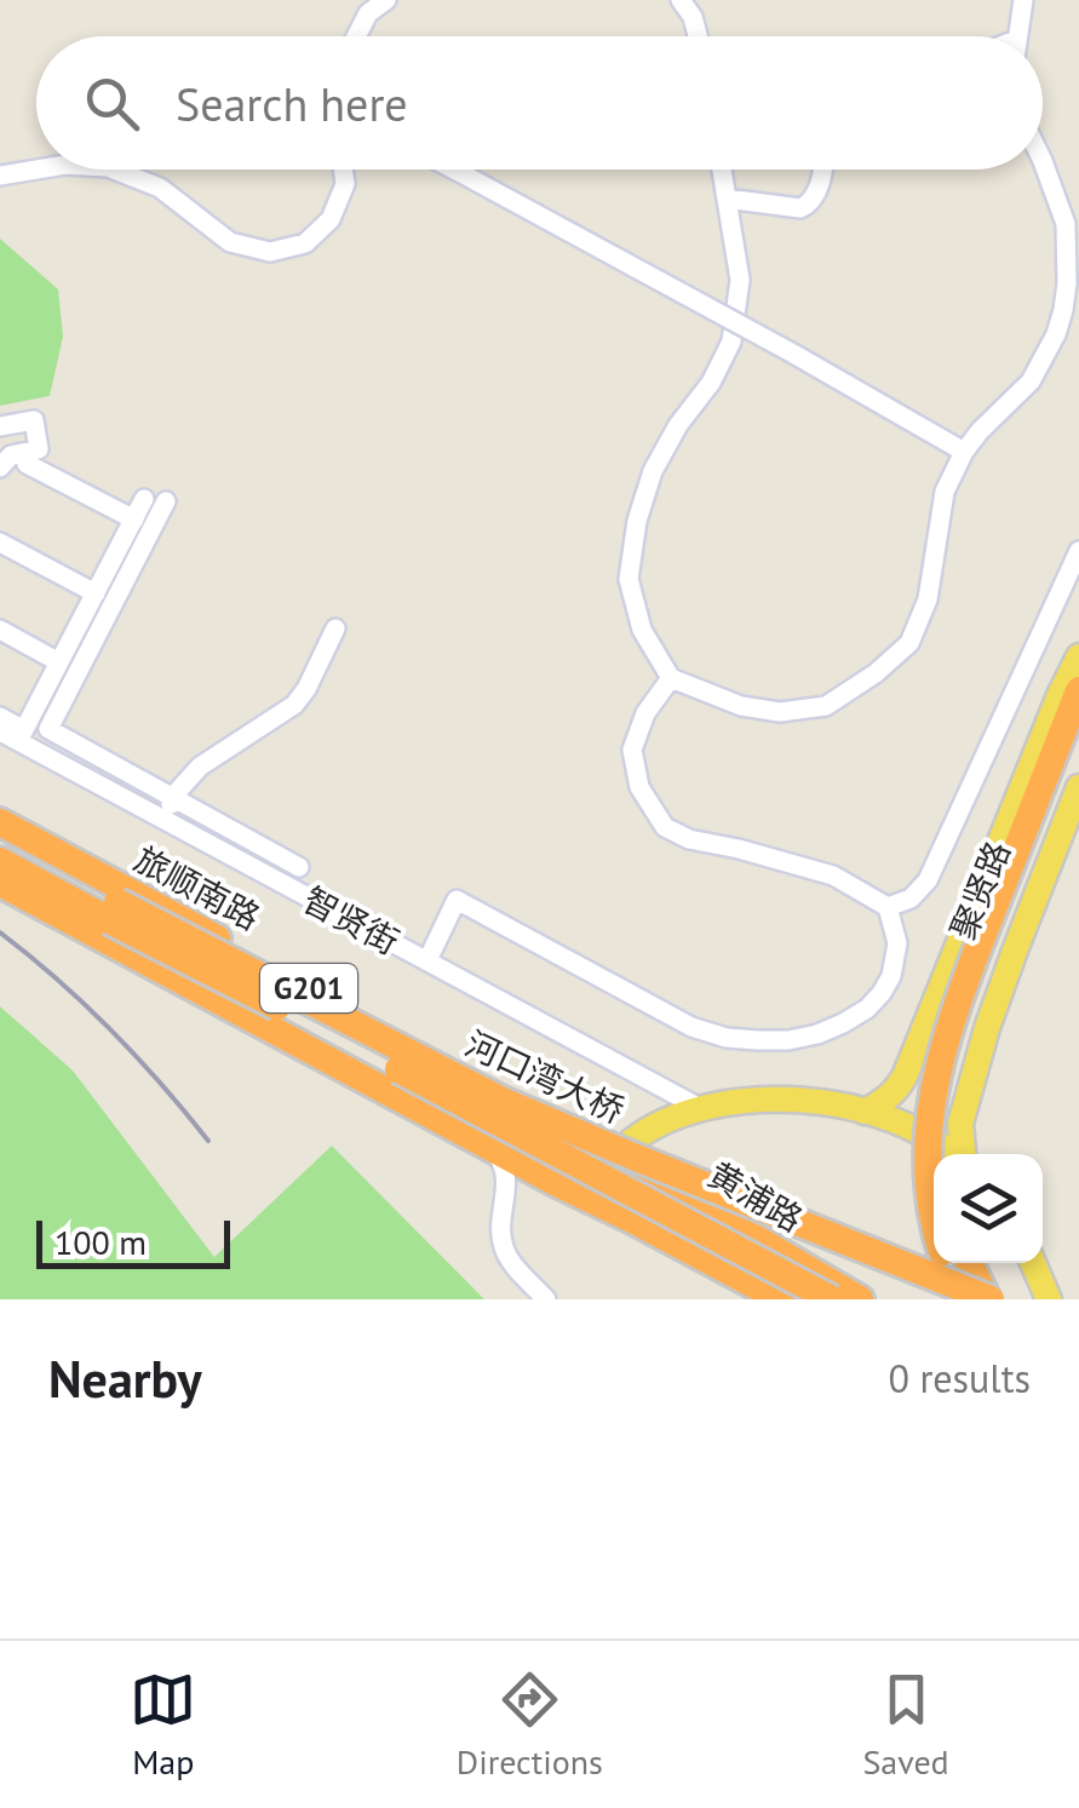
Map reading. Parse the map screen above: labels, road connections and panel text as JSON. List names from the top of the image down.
{
  "streets": {
    "highway": [
      "旅顺南路",
      "G201",
      "河口湾大桥",
      "黄浦路"
    ],
    "main road": ["聚贤路"],
    "street": ["智贤街"]
  },
  "crossings": [
    ["旅顺南路", "聚贤路"],
    ["旅顺南路", "黄浦路"],
    ["聚贤路", "智贤街"],
    ["聚贤路", "G201"],
    ["聚贤路", "黄浦路"]
  ],
  "scale_bar": "100 m",
  "page": {
    "search": "Search here",
    "scale": "100 m",
    "heading": ["Nearby", "0 results"],
    "nav": ["Map", "Directions", "Saved"]
  }
}
